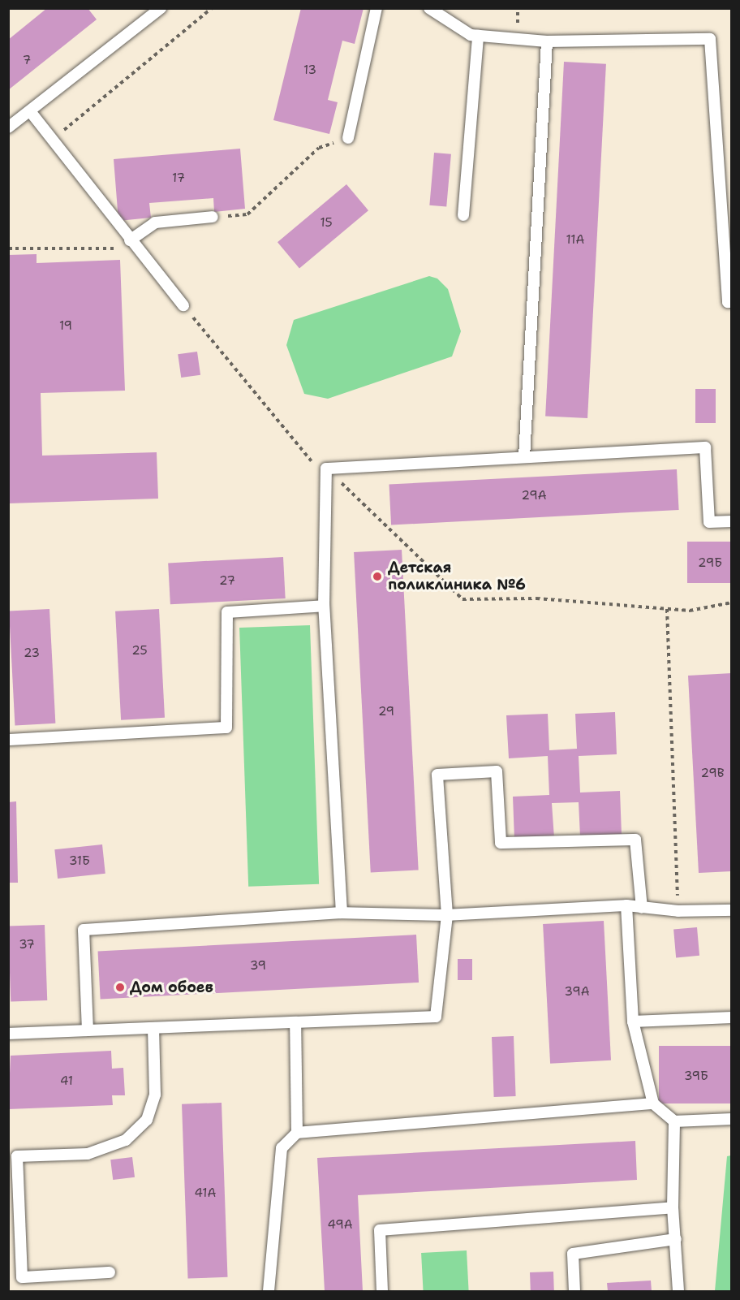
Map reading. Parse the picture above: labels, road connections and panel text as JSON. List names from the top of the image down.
{
  "places": ["Детская поликлиника №6", "Дом обоев"],
  "house_numbers": [
    "7",
    "13",
    "17",
    "15",
    "11А",
    "19",
    "29А",
    "29Б",
    "27",
    "25",
    "23",
    "29",
    "29В",
    "31Б",
    "37",
    "39",
    "39А",
    "39Б",
    "41",
    "41А",
    "49А"
  ]
}
